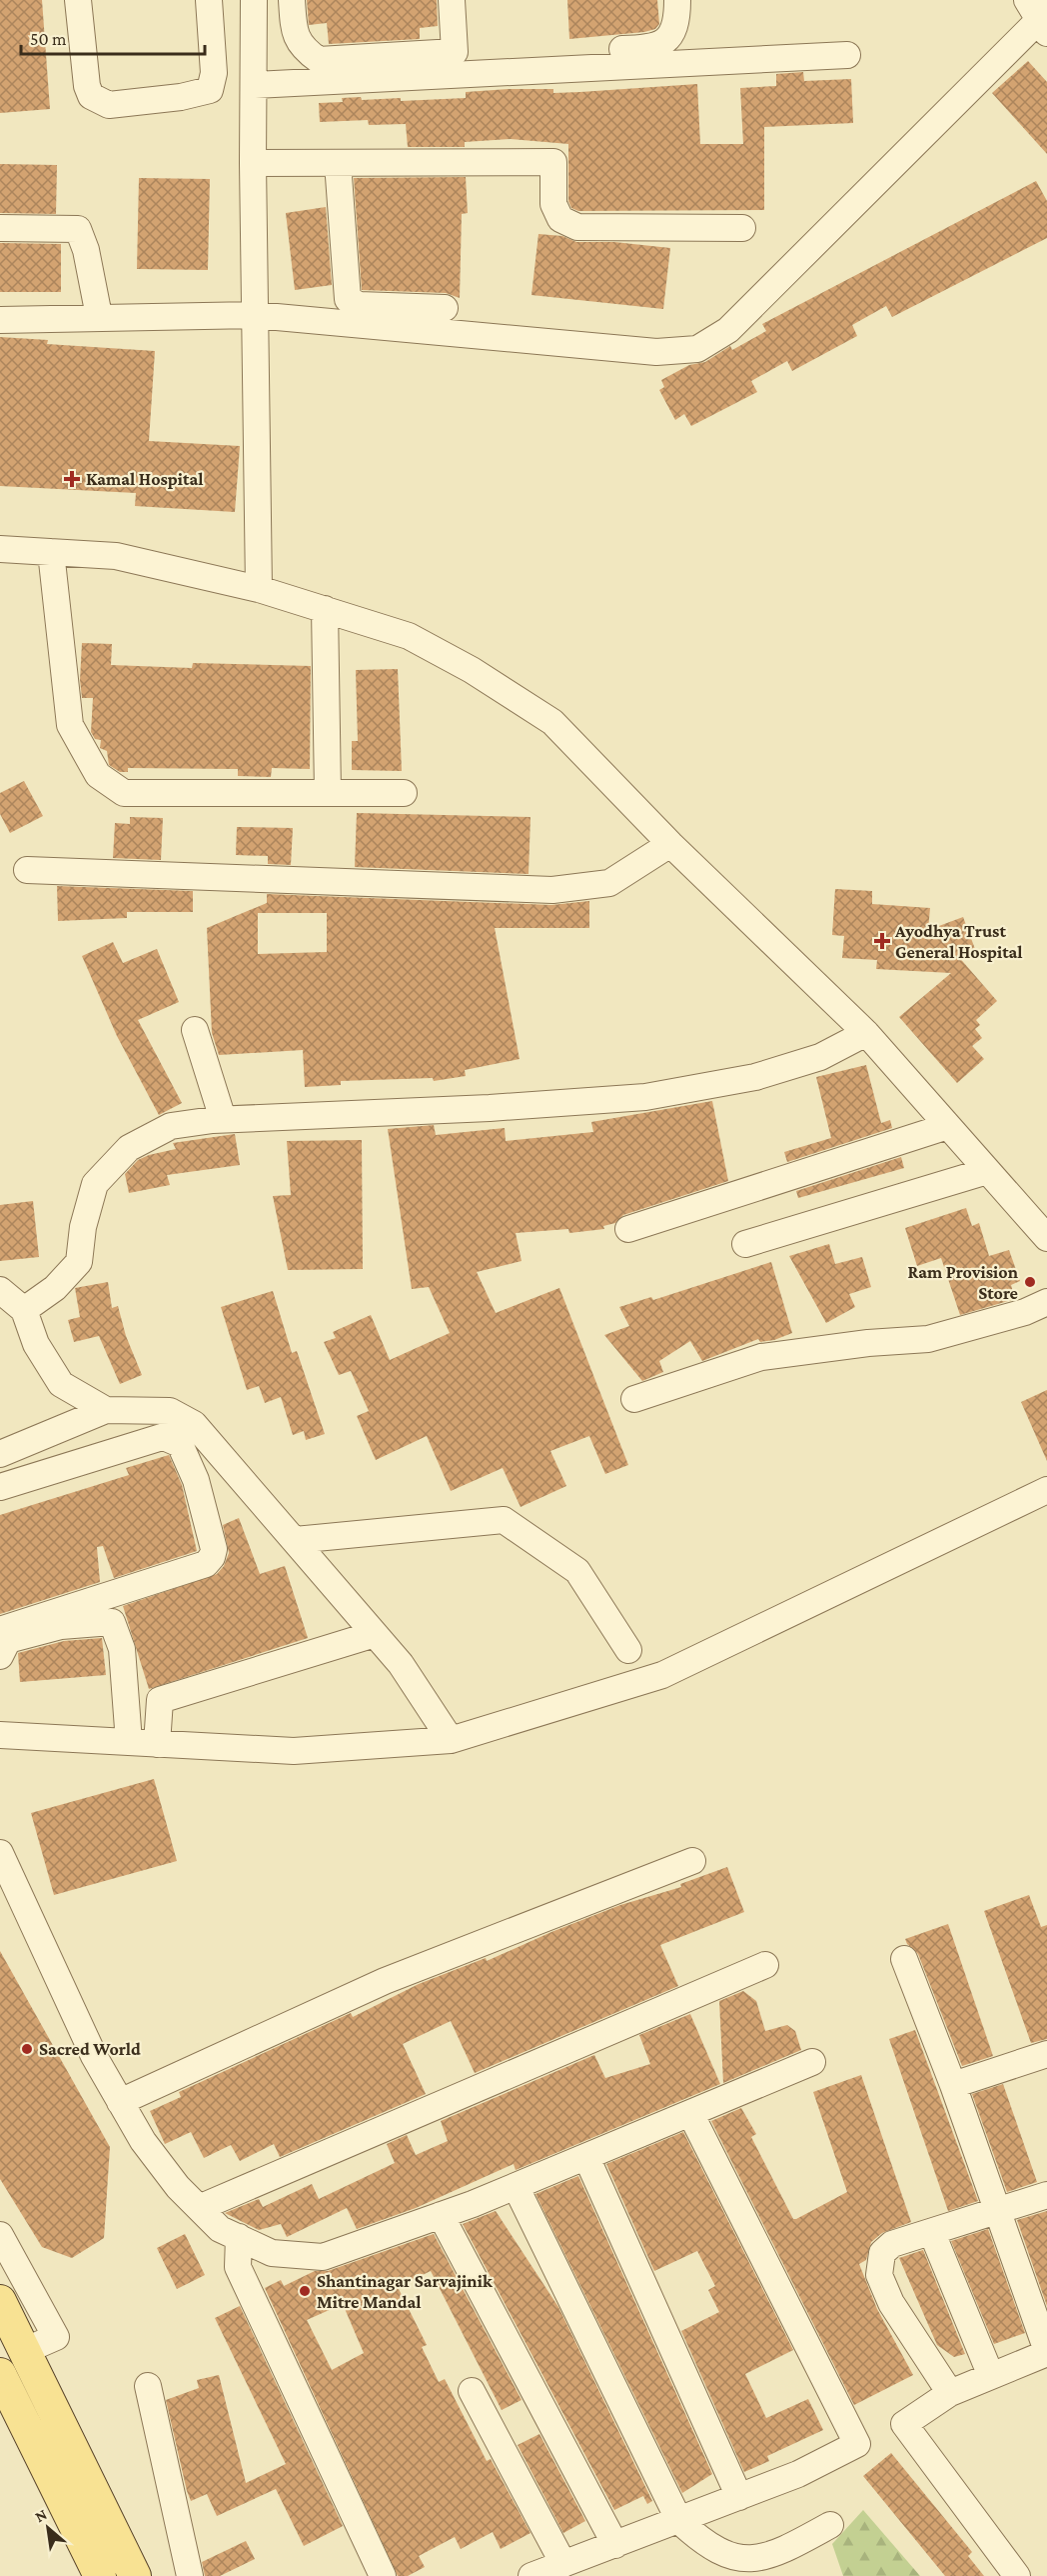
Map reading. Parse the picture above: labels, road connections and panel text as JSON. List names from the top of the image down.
{
  "places": {
    "health": ["Kamal Hospital", "Ayodhya Trust General Hospital"],
    "other": ["Ram Provision Store", "Sacred World", "Shantinagar Sarvajinik Mitre Mandal"]
  },
  "scale_bar": "50 m",
  "north": "top left"
}
